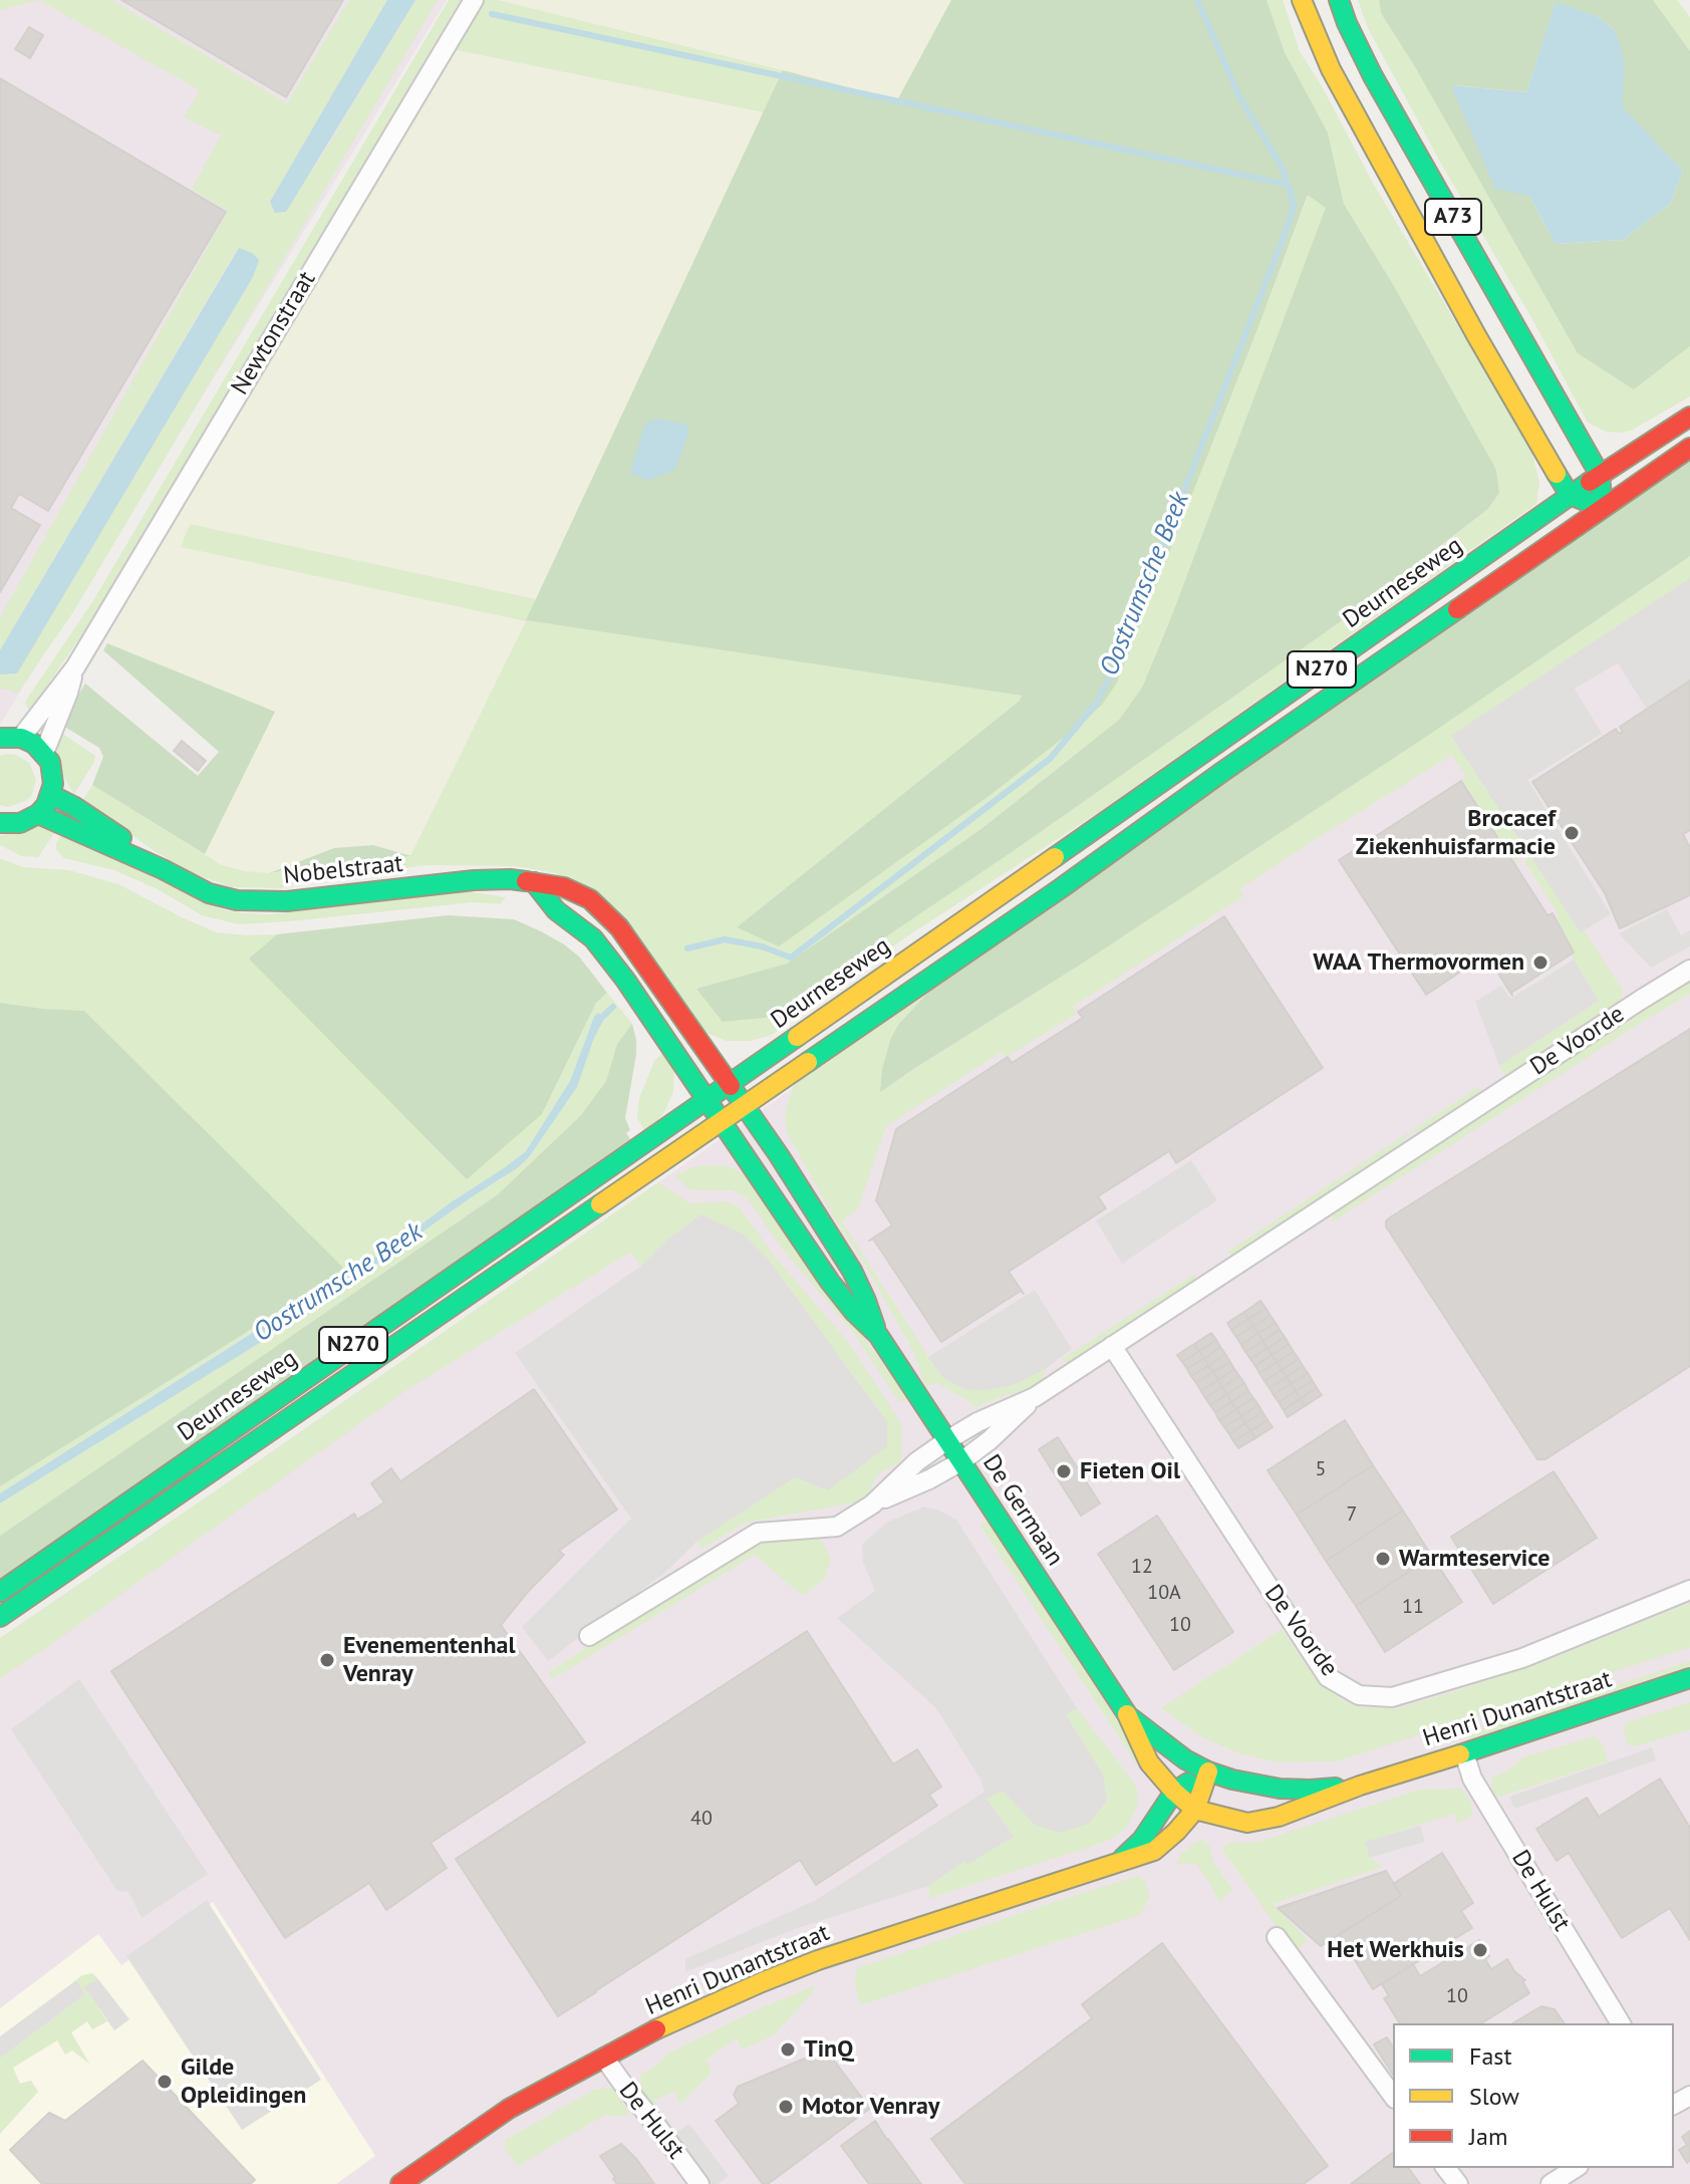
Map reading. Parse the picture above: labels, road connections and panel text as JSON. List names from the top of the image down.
{
  "streets": {
    "main road": [
      "A73",
      "Deurneseweg",
      "N270",
      "Nobelstraat",
      "De Germaan",
      "Henri Dunantstraat"
    ],
    "street": ["Newtonstraat", "De Voorde", "De Hulst"]
  },
  "crossings": [
    ["A73", "Deurneseweg"],
    ["Deurneseweg", "Nobelstraat"],
    ["Deurneseweg", "De Germaan"],
    ["Nobelstraat", "De Germaan"],
    ["De Voorde", "De Germaan"],
    ["De Germaan", "Henri Dunantstraat"],
    ["Henri Dunantstraat", "De Hulst"]
  ],
  "water": ["Oostrumsche Beek"],
  "places": [
    "Brocacef Ziekenhuisfarmacie",
    "WAA Thermovormen",
    "Fieten Oil",
    "Warmteservice",
    "Evenementenhal Venray",
    "Het Werkhuis",
    "TinQ",
    "Gilde Opleidingen",
    "Motor Venray"
  ],
  "house_numbers": [
    "5",
    "7",
    "12",
    "10A",
    "11",
    "10",
    "40",
    "10"
  ],
  "legend": ["Fast", "Slow", "Jam"]
}
